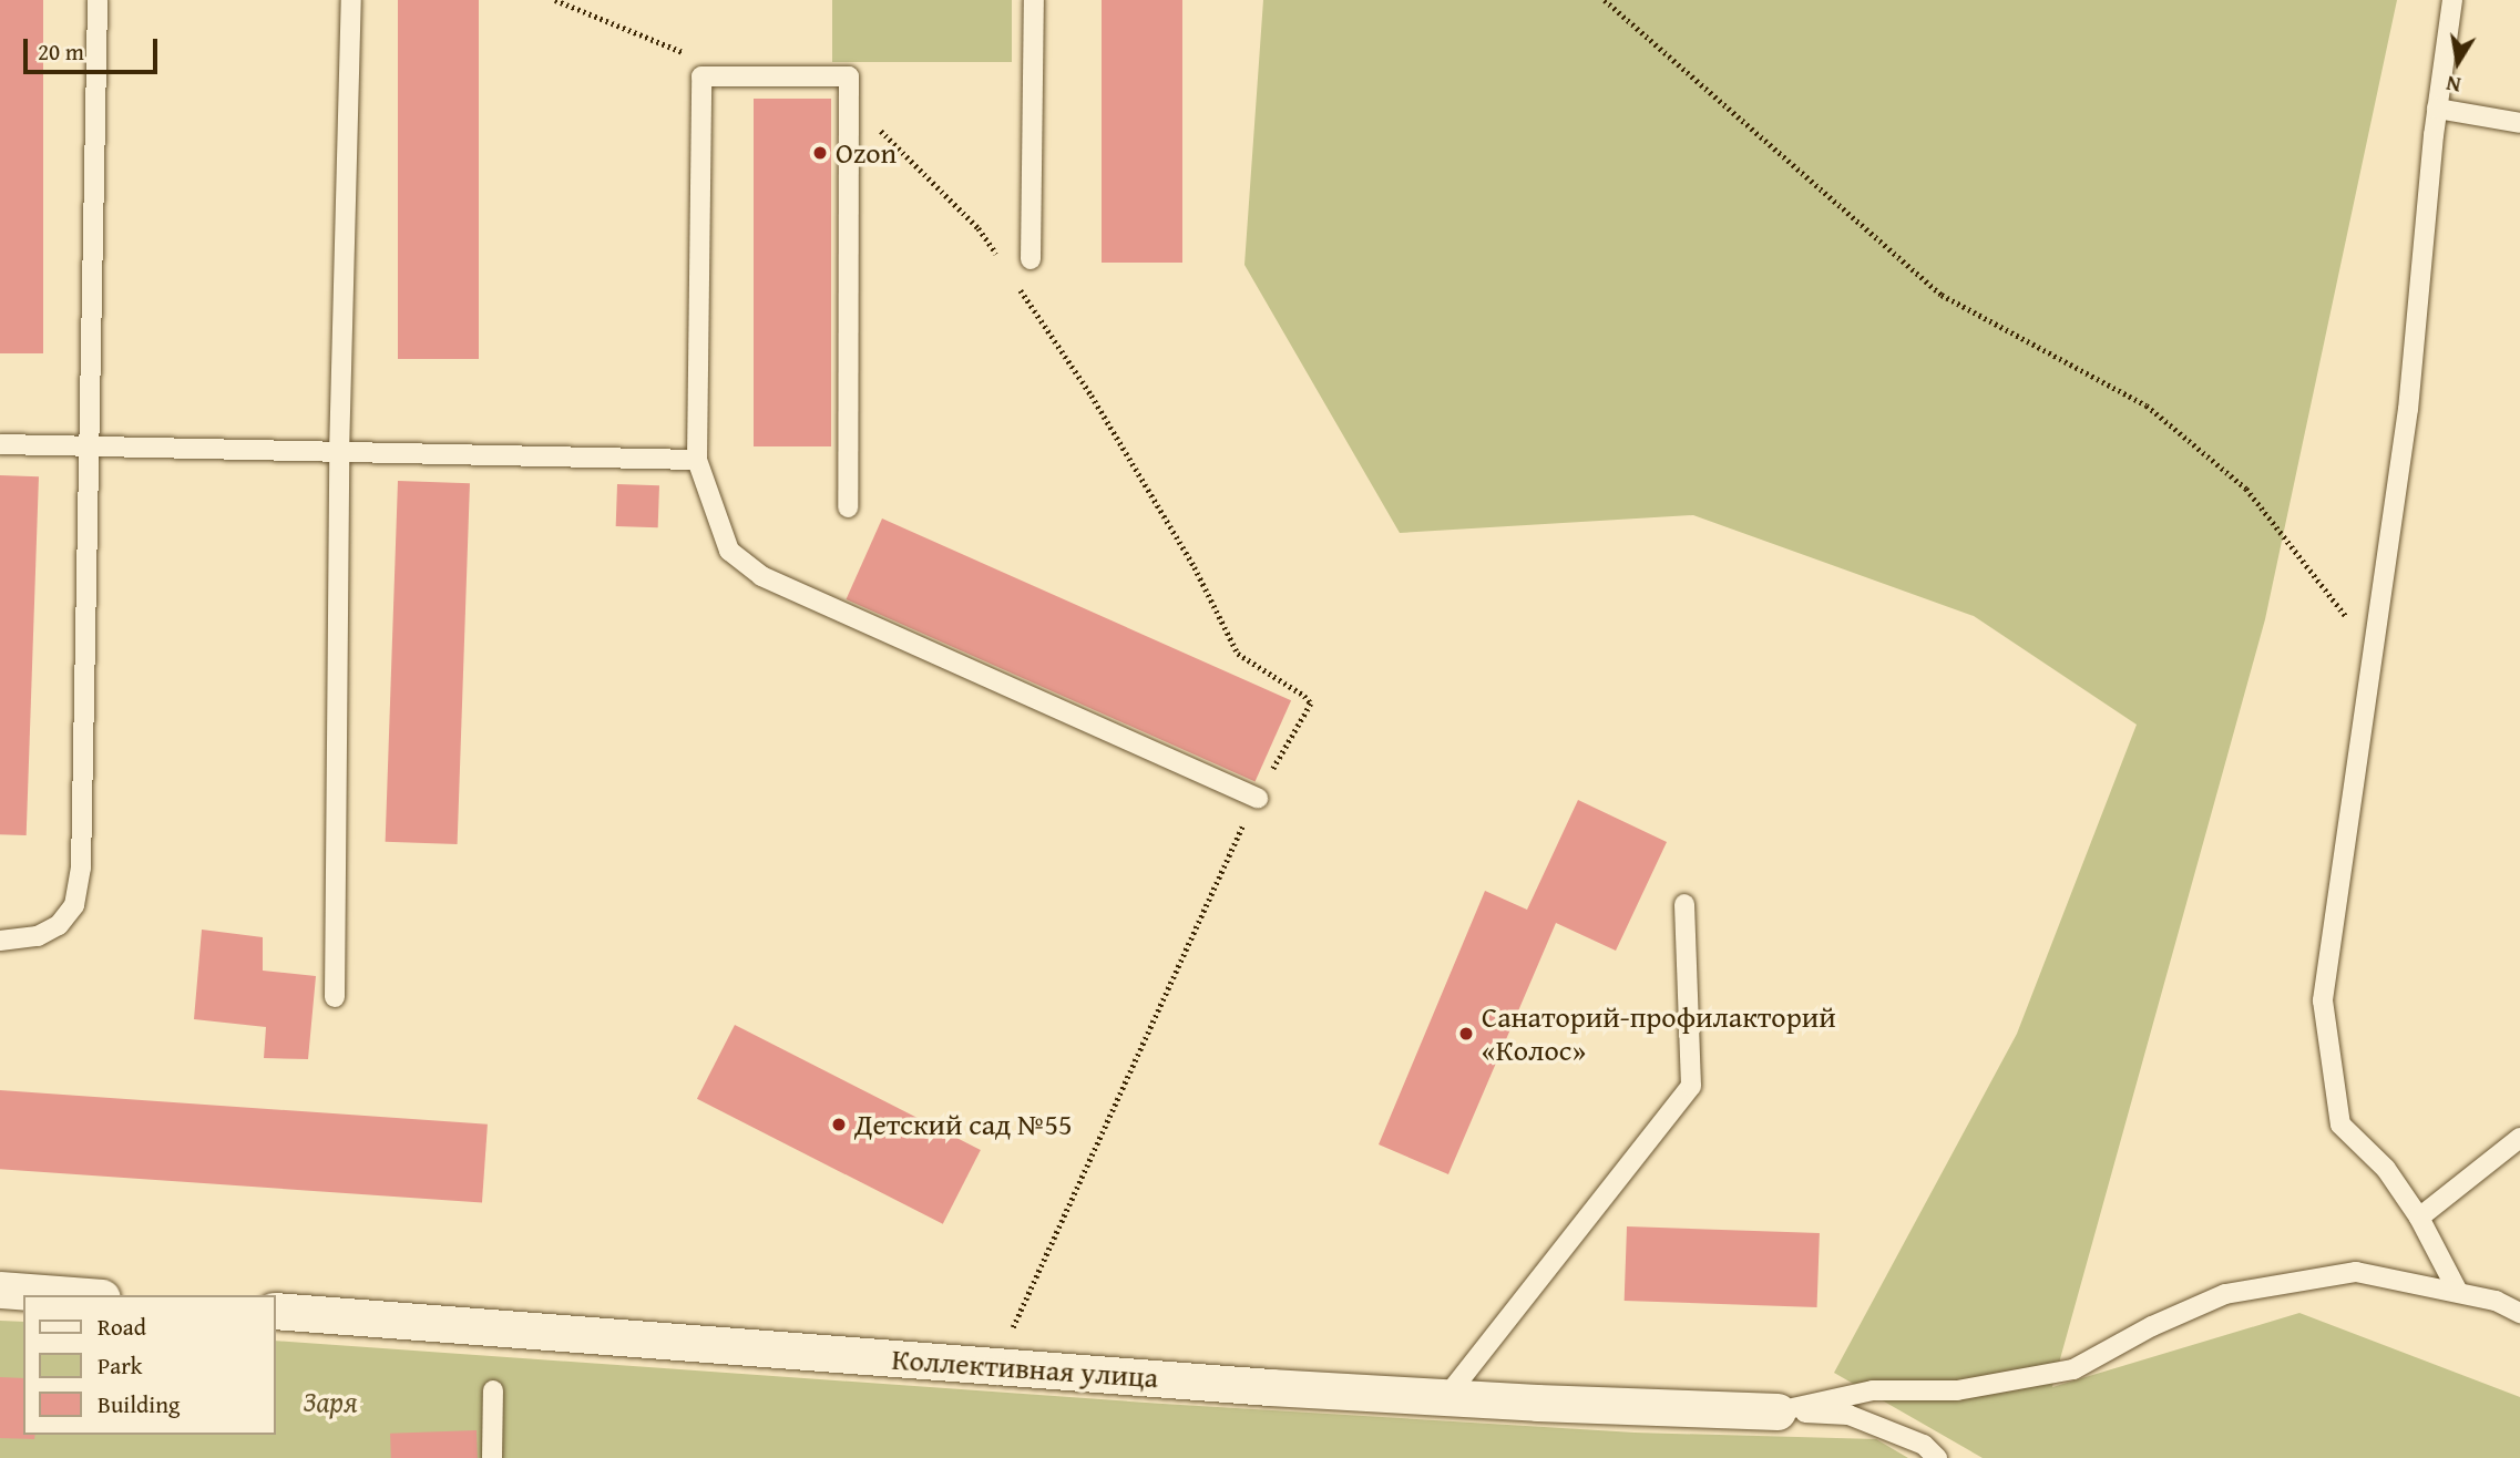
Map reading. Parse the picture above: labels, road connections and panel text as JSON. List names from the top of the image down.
{
  "streets": {
    "street": ["Коллективная улица"]
  },
  "parks": ["Заря"],
  "places": ["Ozon", "Санаторий-профилакторий «Колос»", "Детский сад №55"],
  "legend": ["Road", "Park", "Building"],
  "scale_bar": "20 m",
  "north": "bottom"
}
